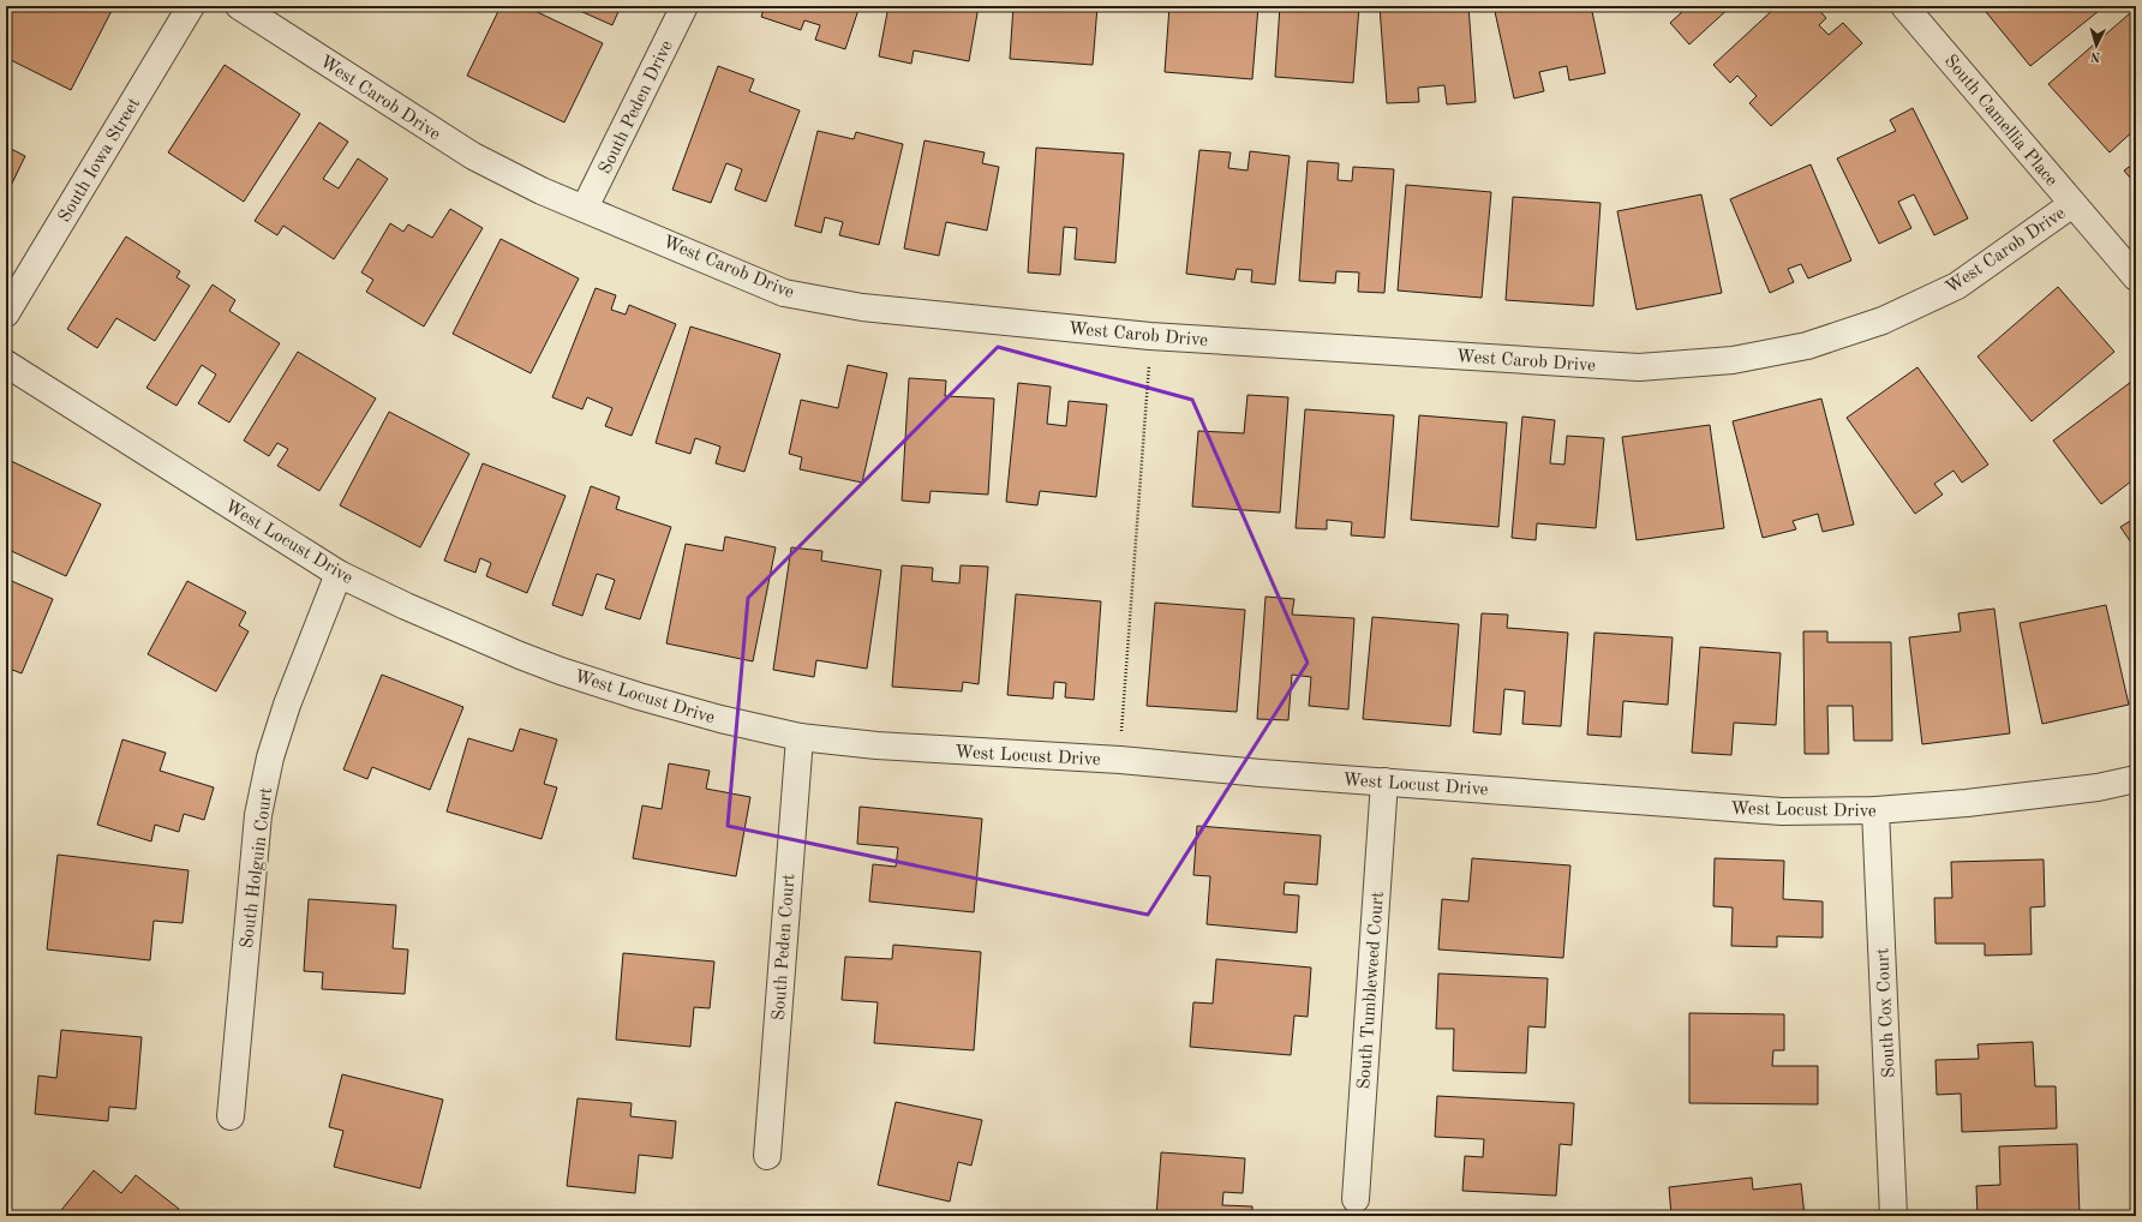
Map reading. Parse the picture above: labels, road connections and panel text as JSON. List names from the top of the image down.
{
  "streets": {
    "street": [
      "West Carob Drive",
      "South Peden Drive",
      "South Camellia Place",
      "South Iowa Street",
      "West Locust Drive",
      "South Holguin Court",
      "South Peden Court",
      "South Tumbleweed Court",
      "South Cox Court"
    ]
  },
  "crossings": [
    ["West Carob Drive", "South Peden Drive"],
    ["West Carob Drive", "South Camellia Place"],
    ["West Locust Drive", "South Holguin Court"],
    ["West Locust Drive", "South Peden Court"],
    ["West Locust Drive", "South Tumbleweed Court"],
    ["West Locust Drive", "South Cox Court"]
  ],
  "north": "bottom"
}
